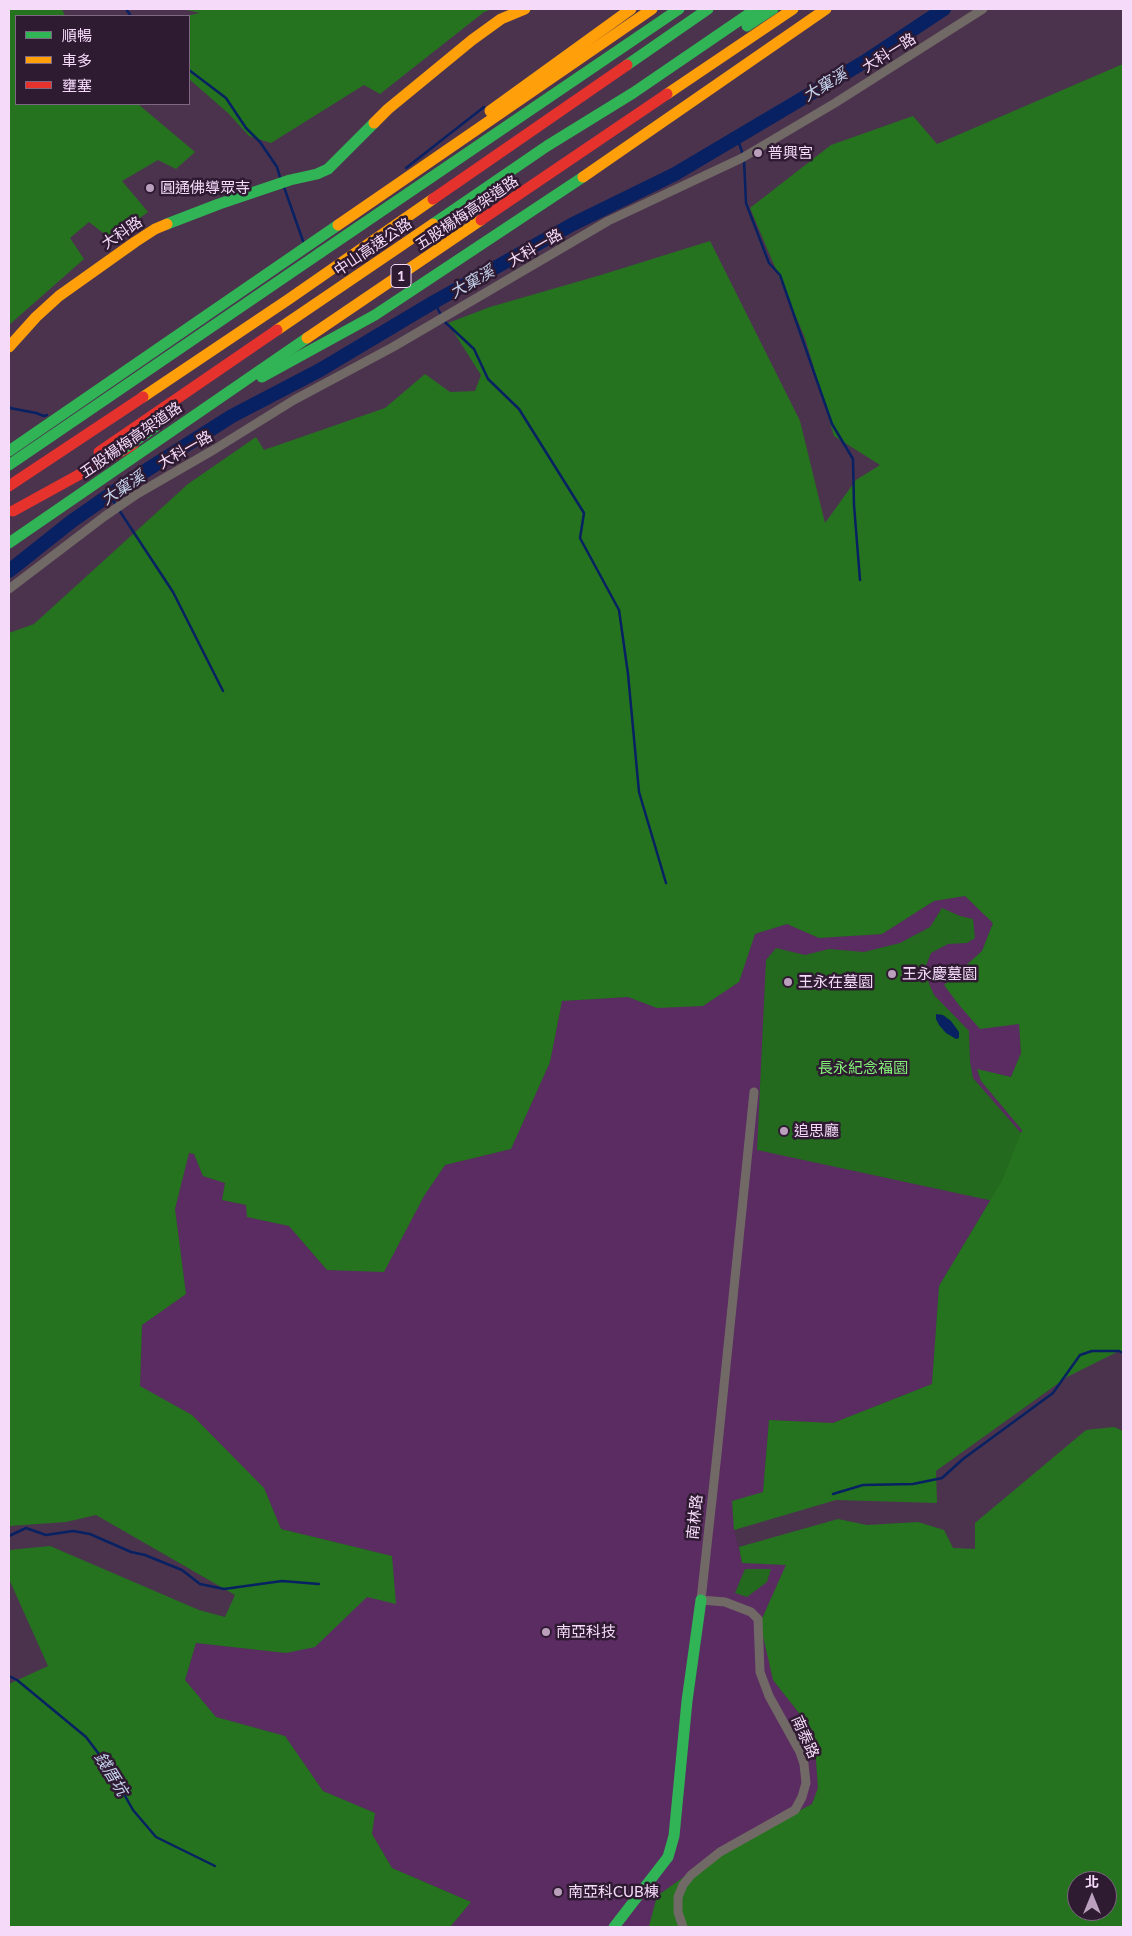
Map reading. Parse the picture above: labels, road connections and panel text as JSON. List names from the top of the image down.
{
  "streets": {
    "main road": [
      "五股楊梅高架道路",
      "大科路",
      "中山高速公路",
      "1",
      "南林路"
    ],
    "street": ["大科一路", "南泰路"]
  },
  "crossings": [
    ["南林路", "南泰路"]
  ],
  "water": ["大窠溪", "錢厝坑"],
  "parks": ["長永紀念福園"],
  "places": [
    "普興宮",
    "圓通佛導眾寺",
    "王永慶墓園",
    "王永在墓園",
    "追思廳",
    "南亞科技",
    "南亞科CUB棟"
  ],
  "legend": ["順暢", "車多", "壅塞"],
  "north": "top"
}
